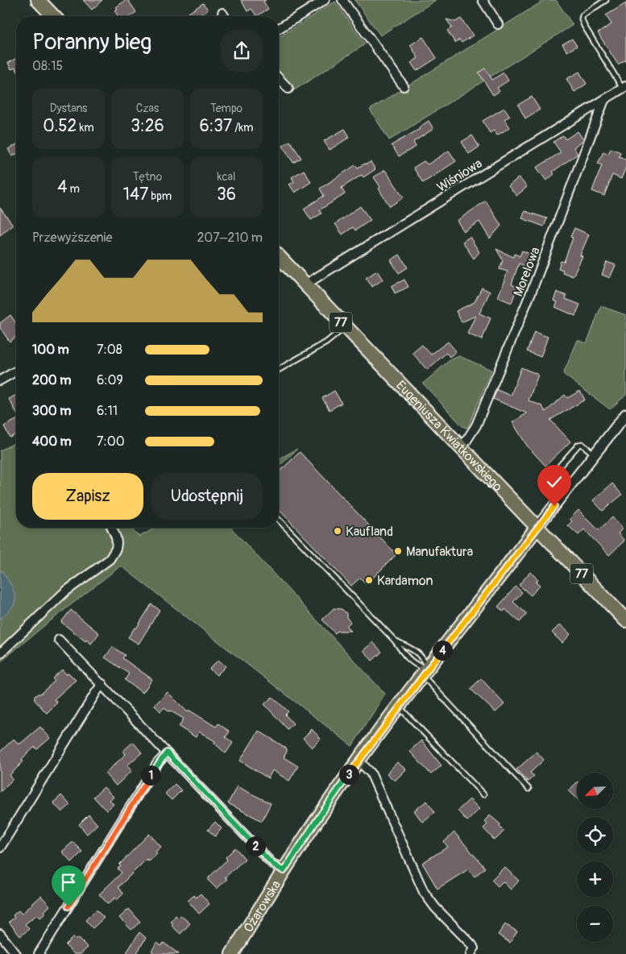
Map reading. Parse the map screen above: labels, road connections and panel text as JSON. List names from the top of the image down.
{
  "streets": {
    "main road": ["77", "Eugeniusza Kwiatkowskiego", "Ożarowska"],
    "street": ["Wiśniowa", "Morelowa"]
  },
  "crossings": [
    ["Wiśniowa", "Morelowa"],
    ["Wiśniowa", "Eugeniusza Kwiatkowskiego"],
    ["Morelowa", "Eugeniusza Kwiatkowskiego"],
    ["Eugeniusza Kwiatkowskiego", "Ożarowska"]
  ],
  "places": ["Kaufland", "Manufaktura", "Kardamon"],
  "north": "bottom left",
  "page": {
    "heading": ["Poranny bieg", "08:15"],
    "stats": [
      ["Dystans", "0.52 km"],
      ["Czas", "3:26"],
      ["Tempo", "6:37 /km"],
      ["4 m"],
      ["Tętno", "147 bpm"],
      ["kcal", "36"]
    ],
    "chart": ["Przewyższenie", "207–210 m"],
    "list": [
      {
        "name": "100 m",
        "note": "7:08"
      },
      {
        "name": "200 m",
        "note": "6:09"
      },
      {
        "name": "300 m",
        "note": "6:11"
      },
      {
        "name": "400 m",
        "note": "7:00"
      }
    ],
    "buttons": ["Zapisz", "Udostępnij"],
    "pins": [
      "4",
      "3",
      "1",
      "2"
    ],
    "map_buttons": ["+", "−"]
  }
}
